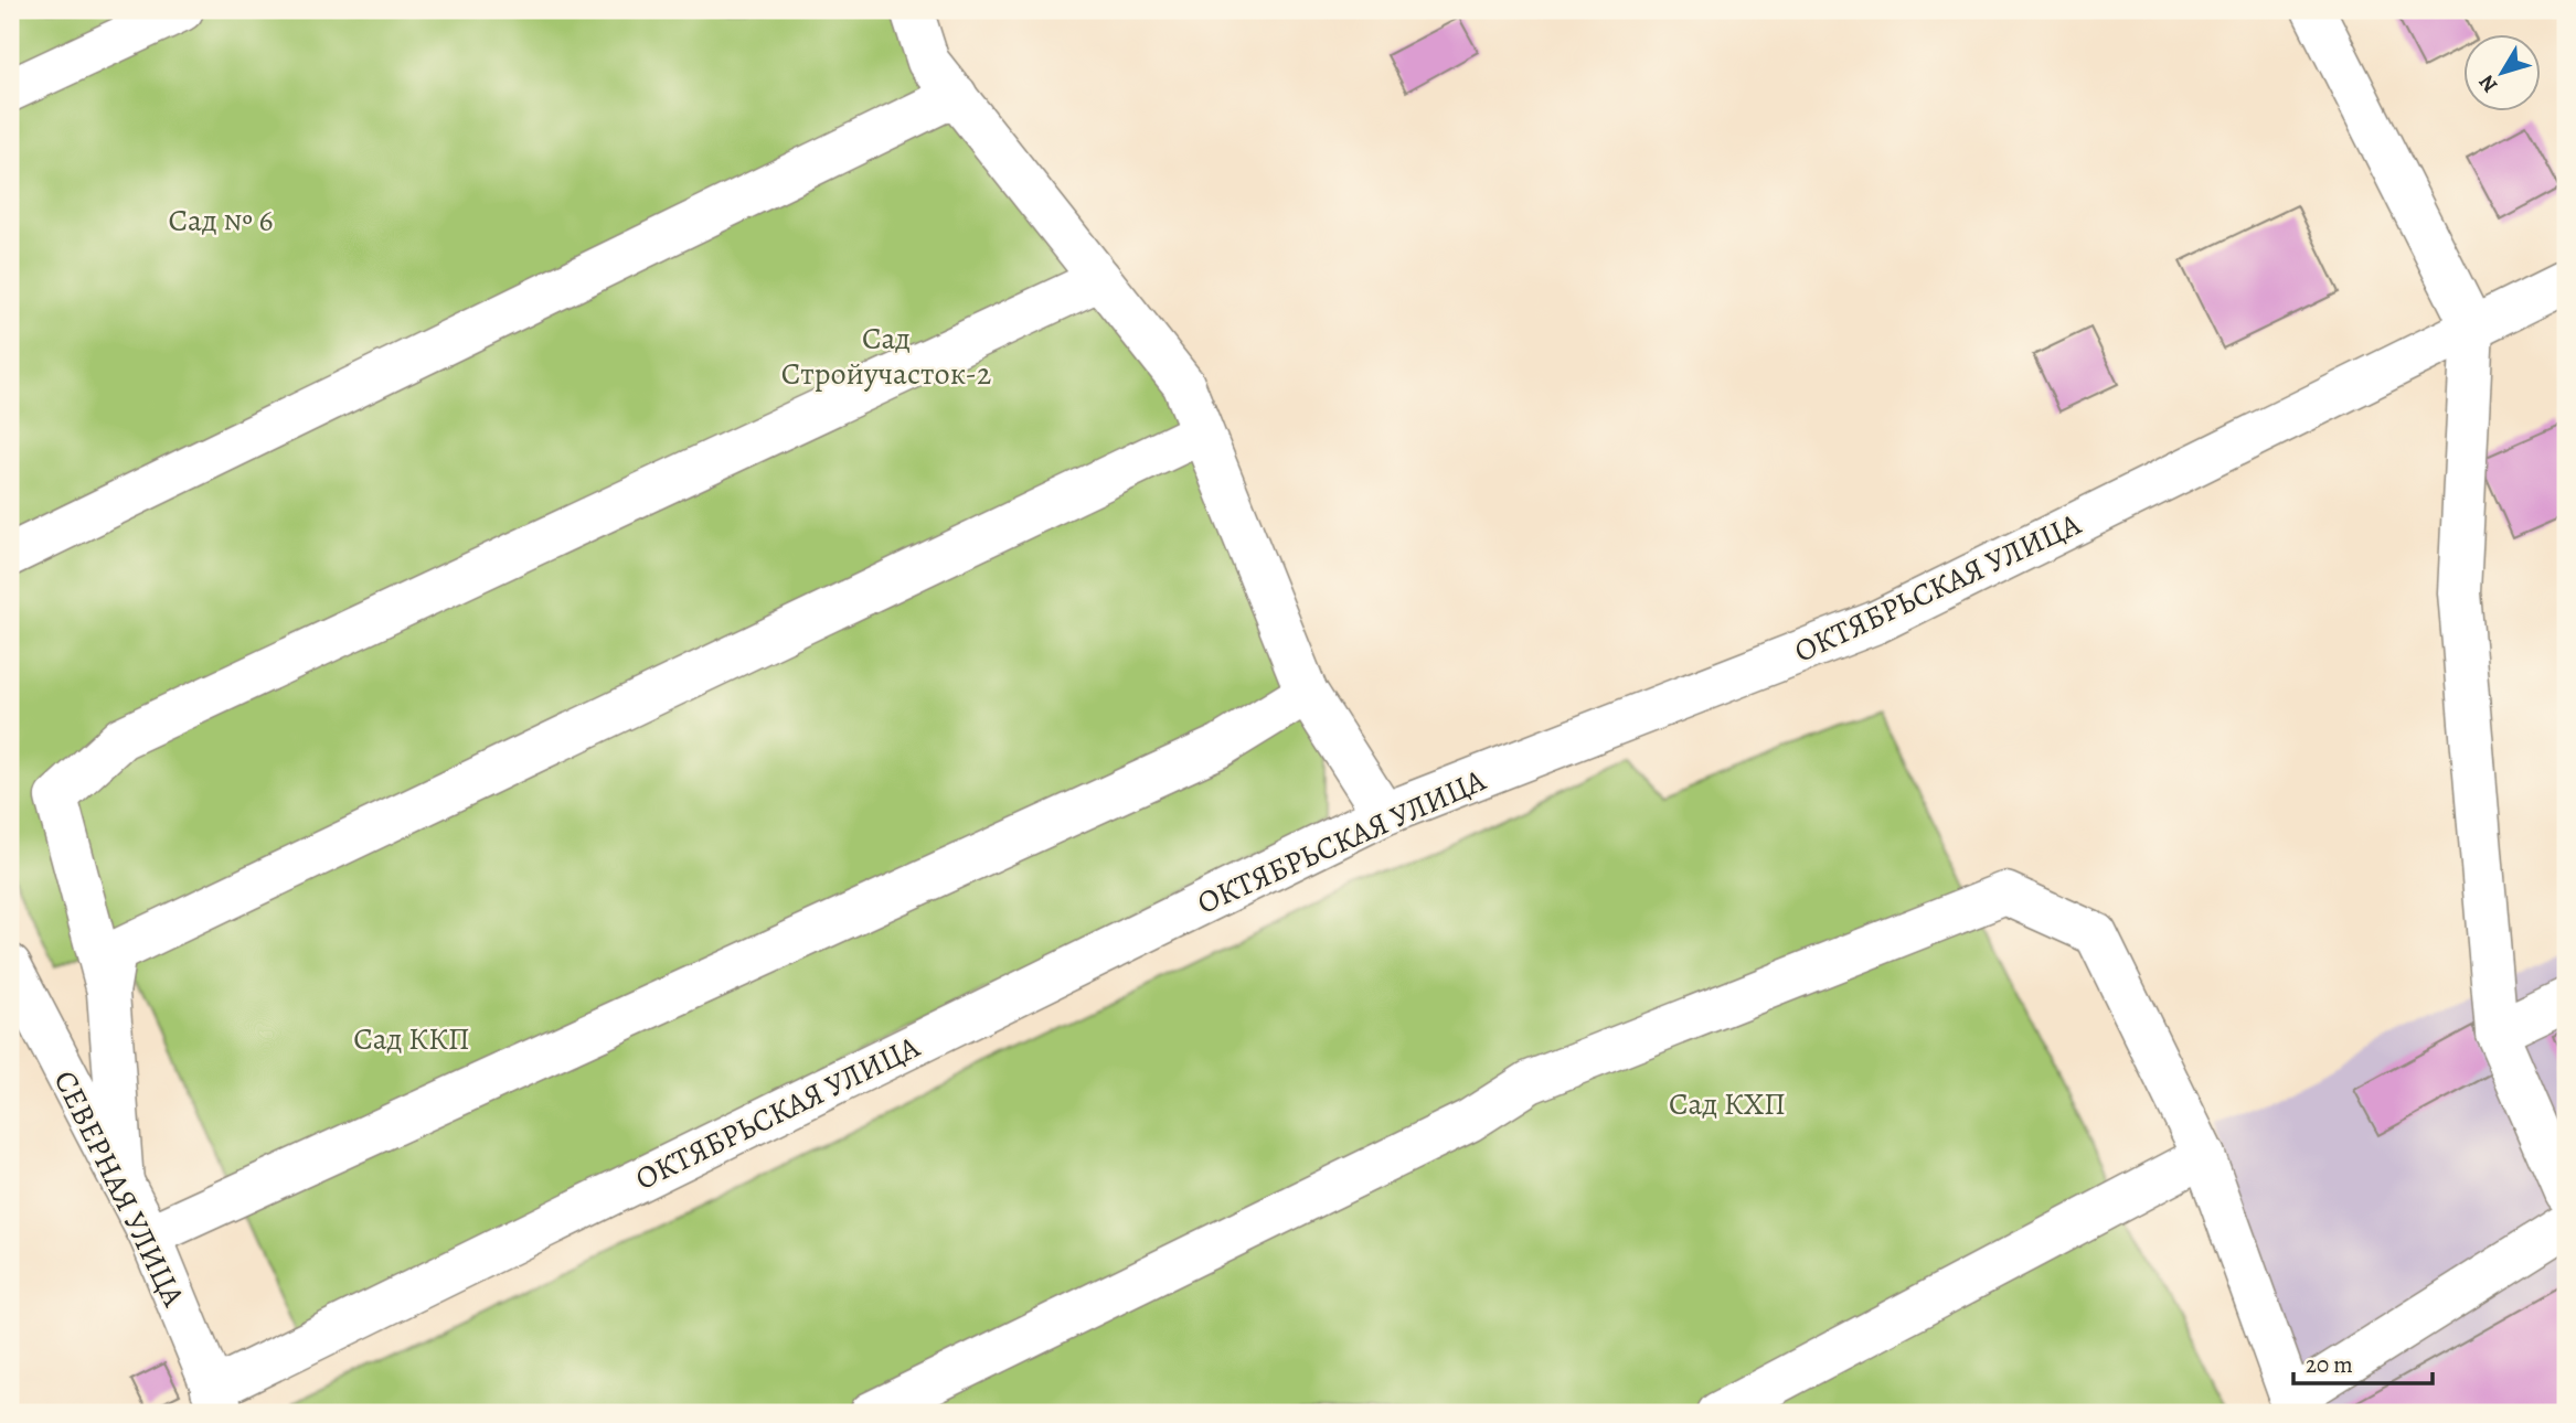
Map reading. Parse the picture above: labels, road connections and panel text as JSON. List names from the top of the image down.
{
  "streets": {
    "street": ["ОКТЯБРЬСКАЯ УЛИЦА", "СЕВЕРНАЯ УЛИЦА"]
  },
  "crossings": [
    ["ОКТЯБРЬСКАЯ УЛИЦА", "СЕВЕРНАЯ УЛИЦА"]
  ],
  "parks": [
    "Сад № 6",
    "Сад Стройучасток-2",
    "Сад ККП",
    "Сад КХП"
  ],
  "scale_bar": "20 m",
  "north": "bottom left"
}
